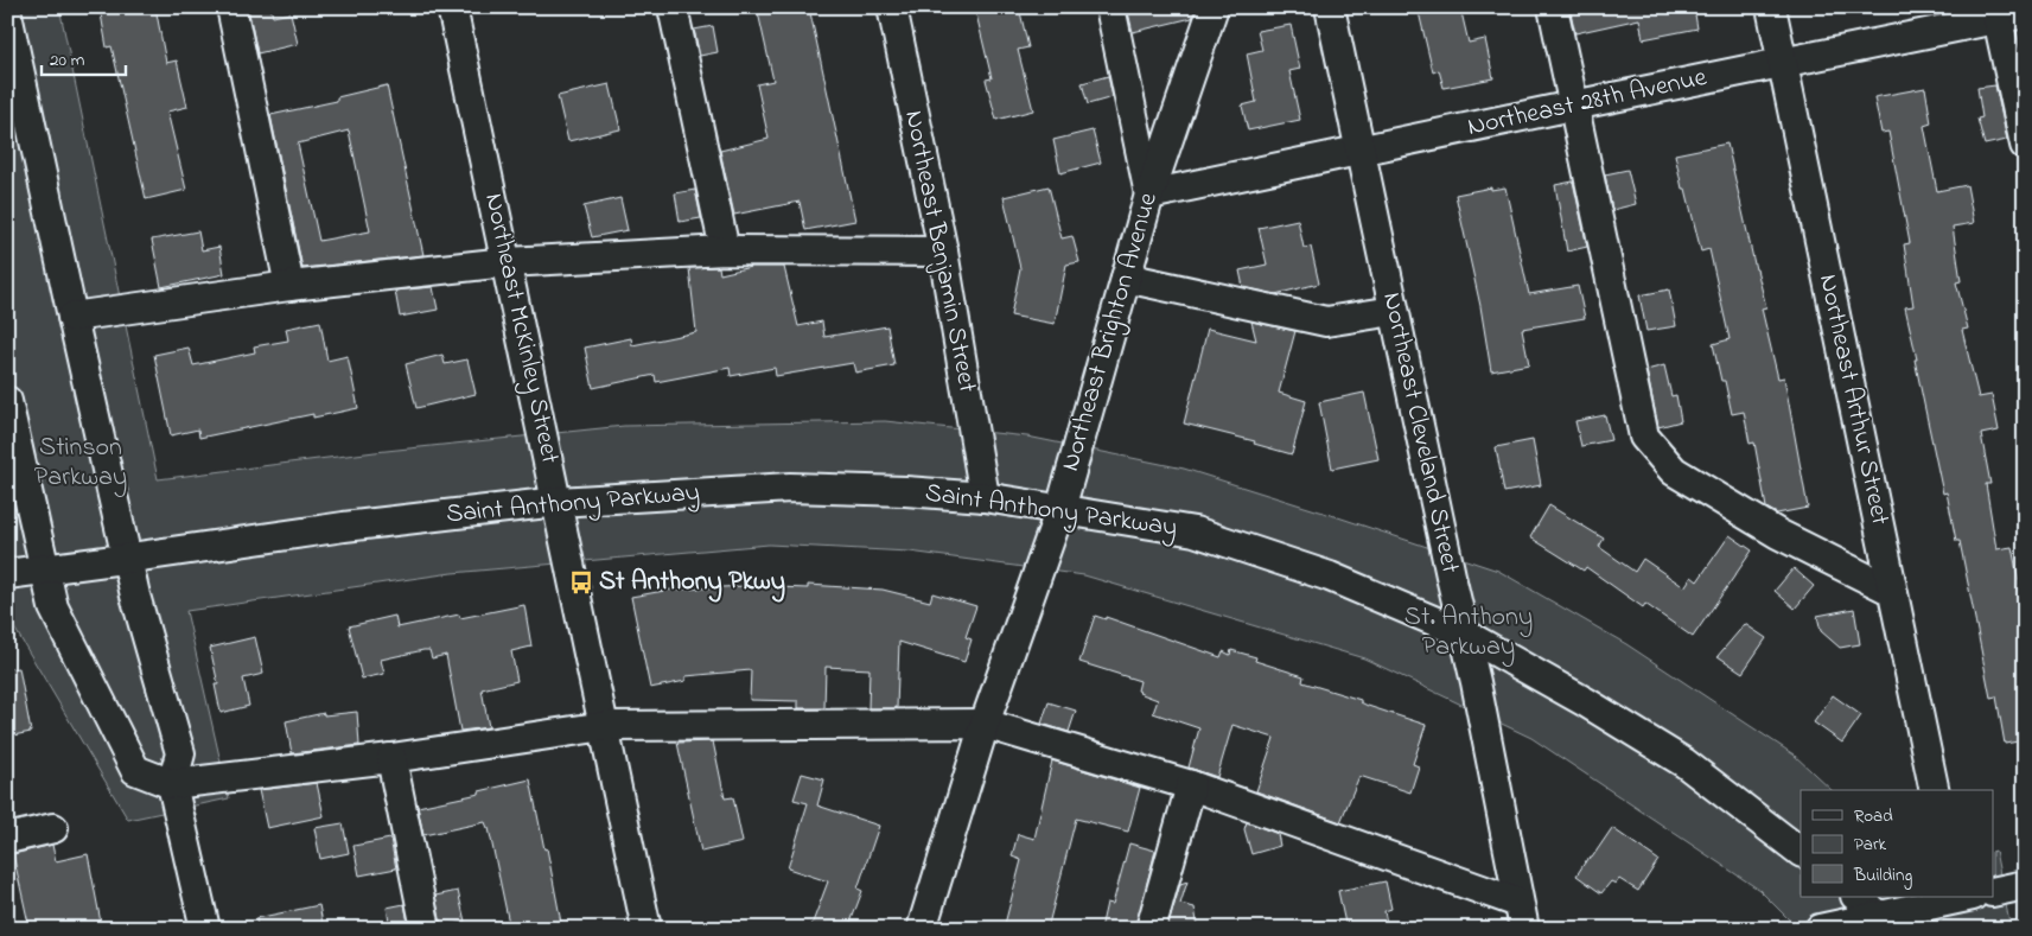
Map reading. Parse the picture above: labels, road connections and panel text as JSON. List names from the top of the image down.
{
  "streets": {
    "street": [
      "Northeast 28th Avenue",
      "Northeast Benjamin Street",
      "Northeast McKinley Street",
      "Northeast Brighton Avenue",
      "Northeast Arthur Street",
      "Northeast Cleveland Street",
      "Saint Anthony Parkway"
    ]
  },
  "crossings": [
    ["Northeast 28th Avenue", "Northeast Brighton Avenue"],
    ["Northeast 28th Avenue", "Northeast Arthur Street"],
    ["Northeast 28th Avenue", "Northeast Cleveland Street"],
    ["Northeast Benjamin Street", "Saint Anthony Parkway"],
    ["Northeast McKinley Street", "Saint Anthony Parkway"],
    ["Northeast Brighton Avenue", "Saint Anthony Parkway"],
    ["Northeast Cleveland Street", "Saint Anthony Parkway"]
  ],
  "parks": ["Stinson Parkway", "St. Anthony Parkway"],
  "places": {
    "bus stop": ["St Anthony Pkwy"]
  },
  "legend": ["Road", "Park", "Building"],
  "scale_bar": "20 m"
}
